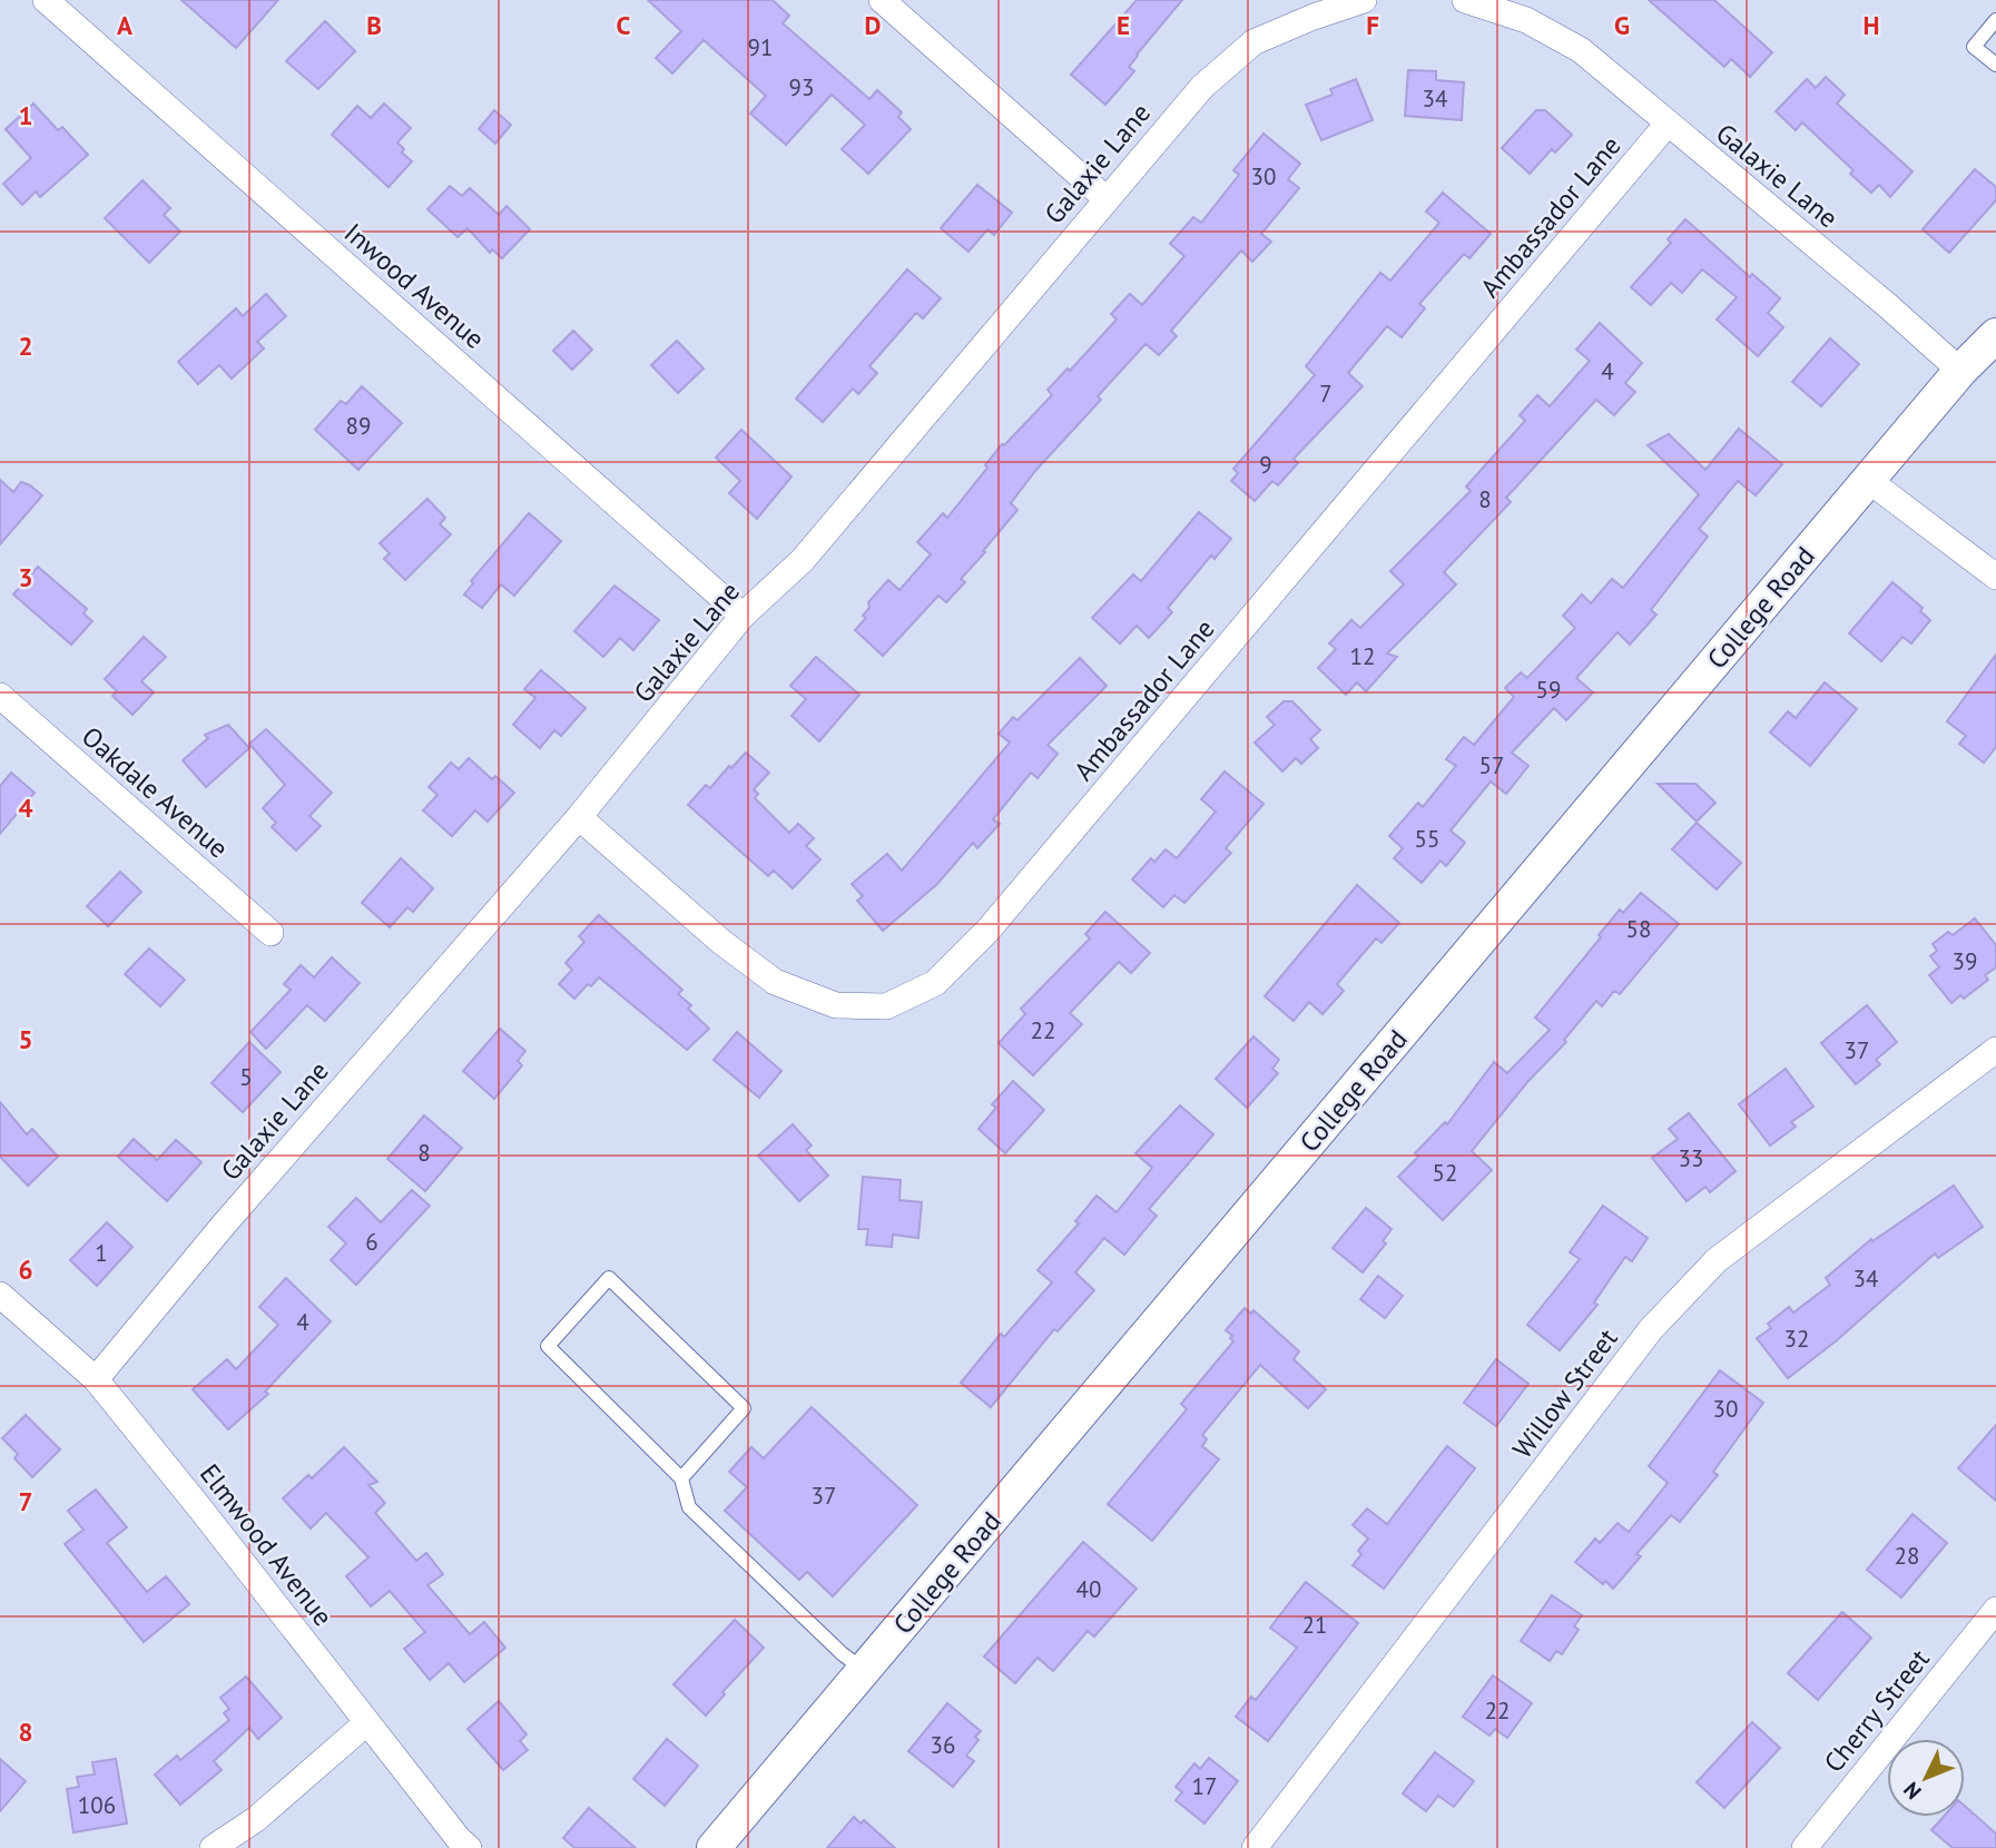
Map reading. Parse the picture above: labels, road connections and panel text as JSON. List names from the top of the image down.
{
  "streets": {
    "street": [
      "Galaxie Lane",
      "Ambassador Lane",
      "Inwood Avenue",
      "College Road",
      "Oakdale Avenue",
      "Willow Street",
      "Elmwood Avenue",
      "Cherry Street"
    ]
  },
  "crossings": [
    ["Galaxie Lane", "Ambassador Lane"],
    ["Galaxie Lane", "Inwood Avenue"],
    ["Galaxie Lane", "College Road"],
    ["Galaxie Lane", "Elmwood Avenue"]
  ],
  "house_numbers": [
    "91",
    "93",
    "34",
    "30",
    "4",
    "7",
    "89",
    "9",
    "8",
    "12",
    "59",
    "57",
    "55",
    "58",
    "39",
    "22",
    "37",
    "5",
    "8",
    "33",
    "52",
    "6",
    "1",
    "34",
    "4",
    "32",
    "30",
    "37",
    "28",
    "40",
    "21",
    "22",
    "36",
    "17",
    "106"
  ],
  "north": "bottom left",
  "grid": {
    "columns": [
      "A",
      "B",
      "C",
      "D",
      "E",
      "F",
      "G",
      "H"
    ],
    "rows": [
      "1",
      "2",
      "3",
      "4",
      "5",
      "6",
      "7",
      "8"
    ]
  }
}
